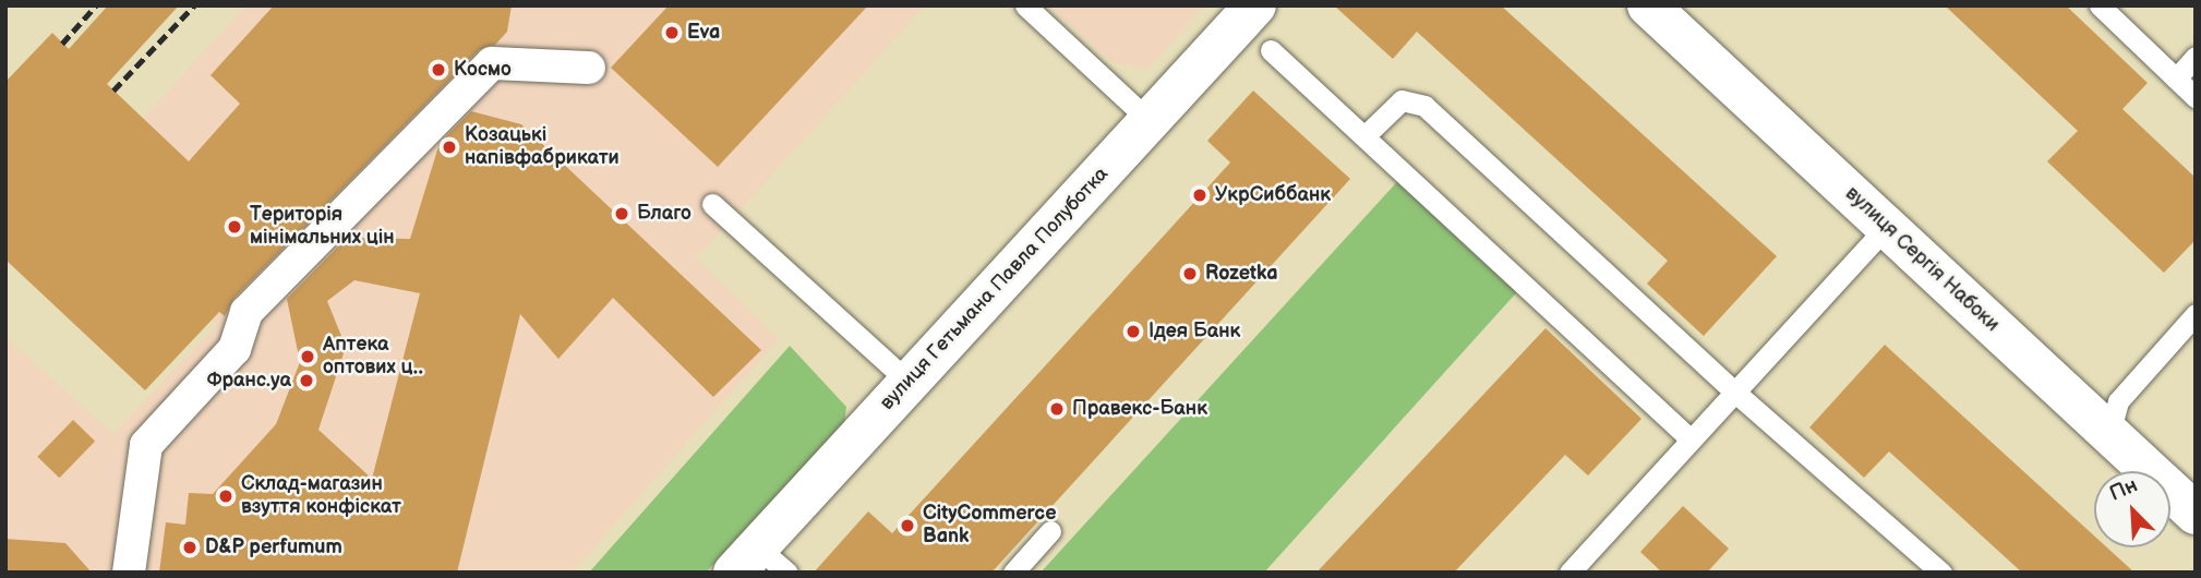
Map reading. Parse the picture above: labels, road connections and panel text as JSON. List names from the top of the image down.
{
  "streets": {
    "street": ["вулиця Сергія Набоки", "вулиця Гетьмана Павла Полуботка"]
  },
  "places": [
    "Eva",
    "Космо",
    "Козацькі напівфабрикати",
    "УкрСиббанк",
    "Благо",
    "Територія мінімальних цін",
    "Rozetka",
    "Ідея Банк",
    "Аптека оптових ц‥",
    "Франс.уа",
    "Правекс-Банк",
    "Склад-магазин взуття конфіскат",
    "CityCommerce Bank",
    "D&P perfumum"
  ],
  "north": "top left"
}
